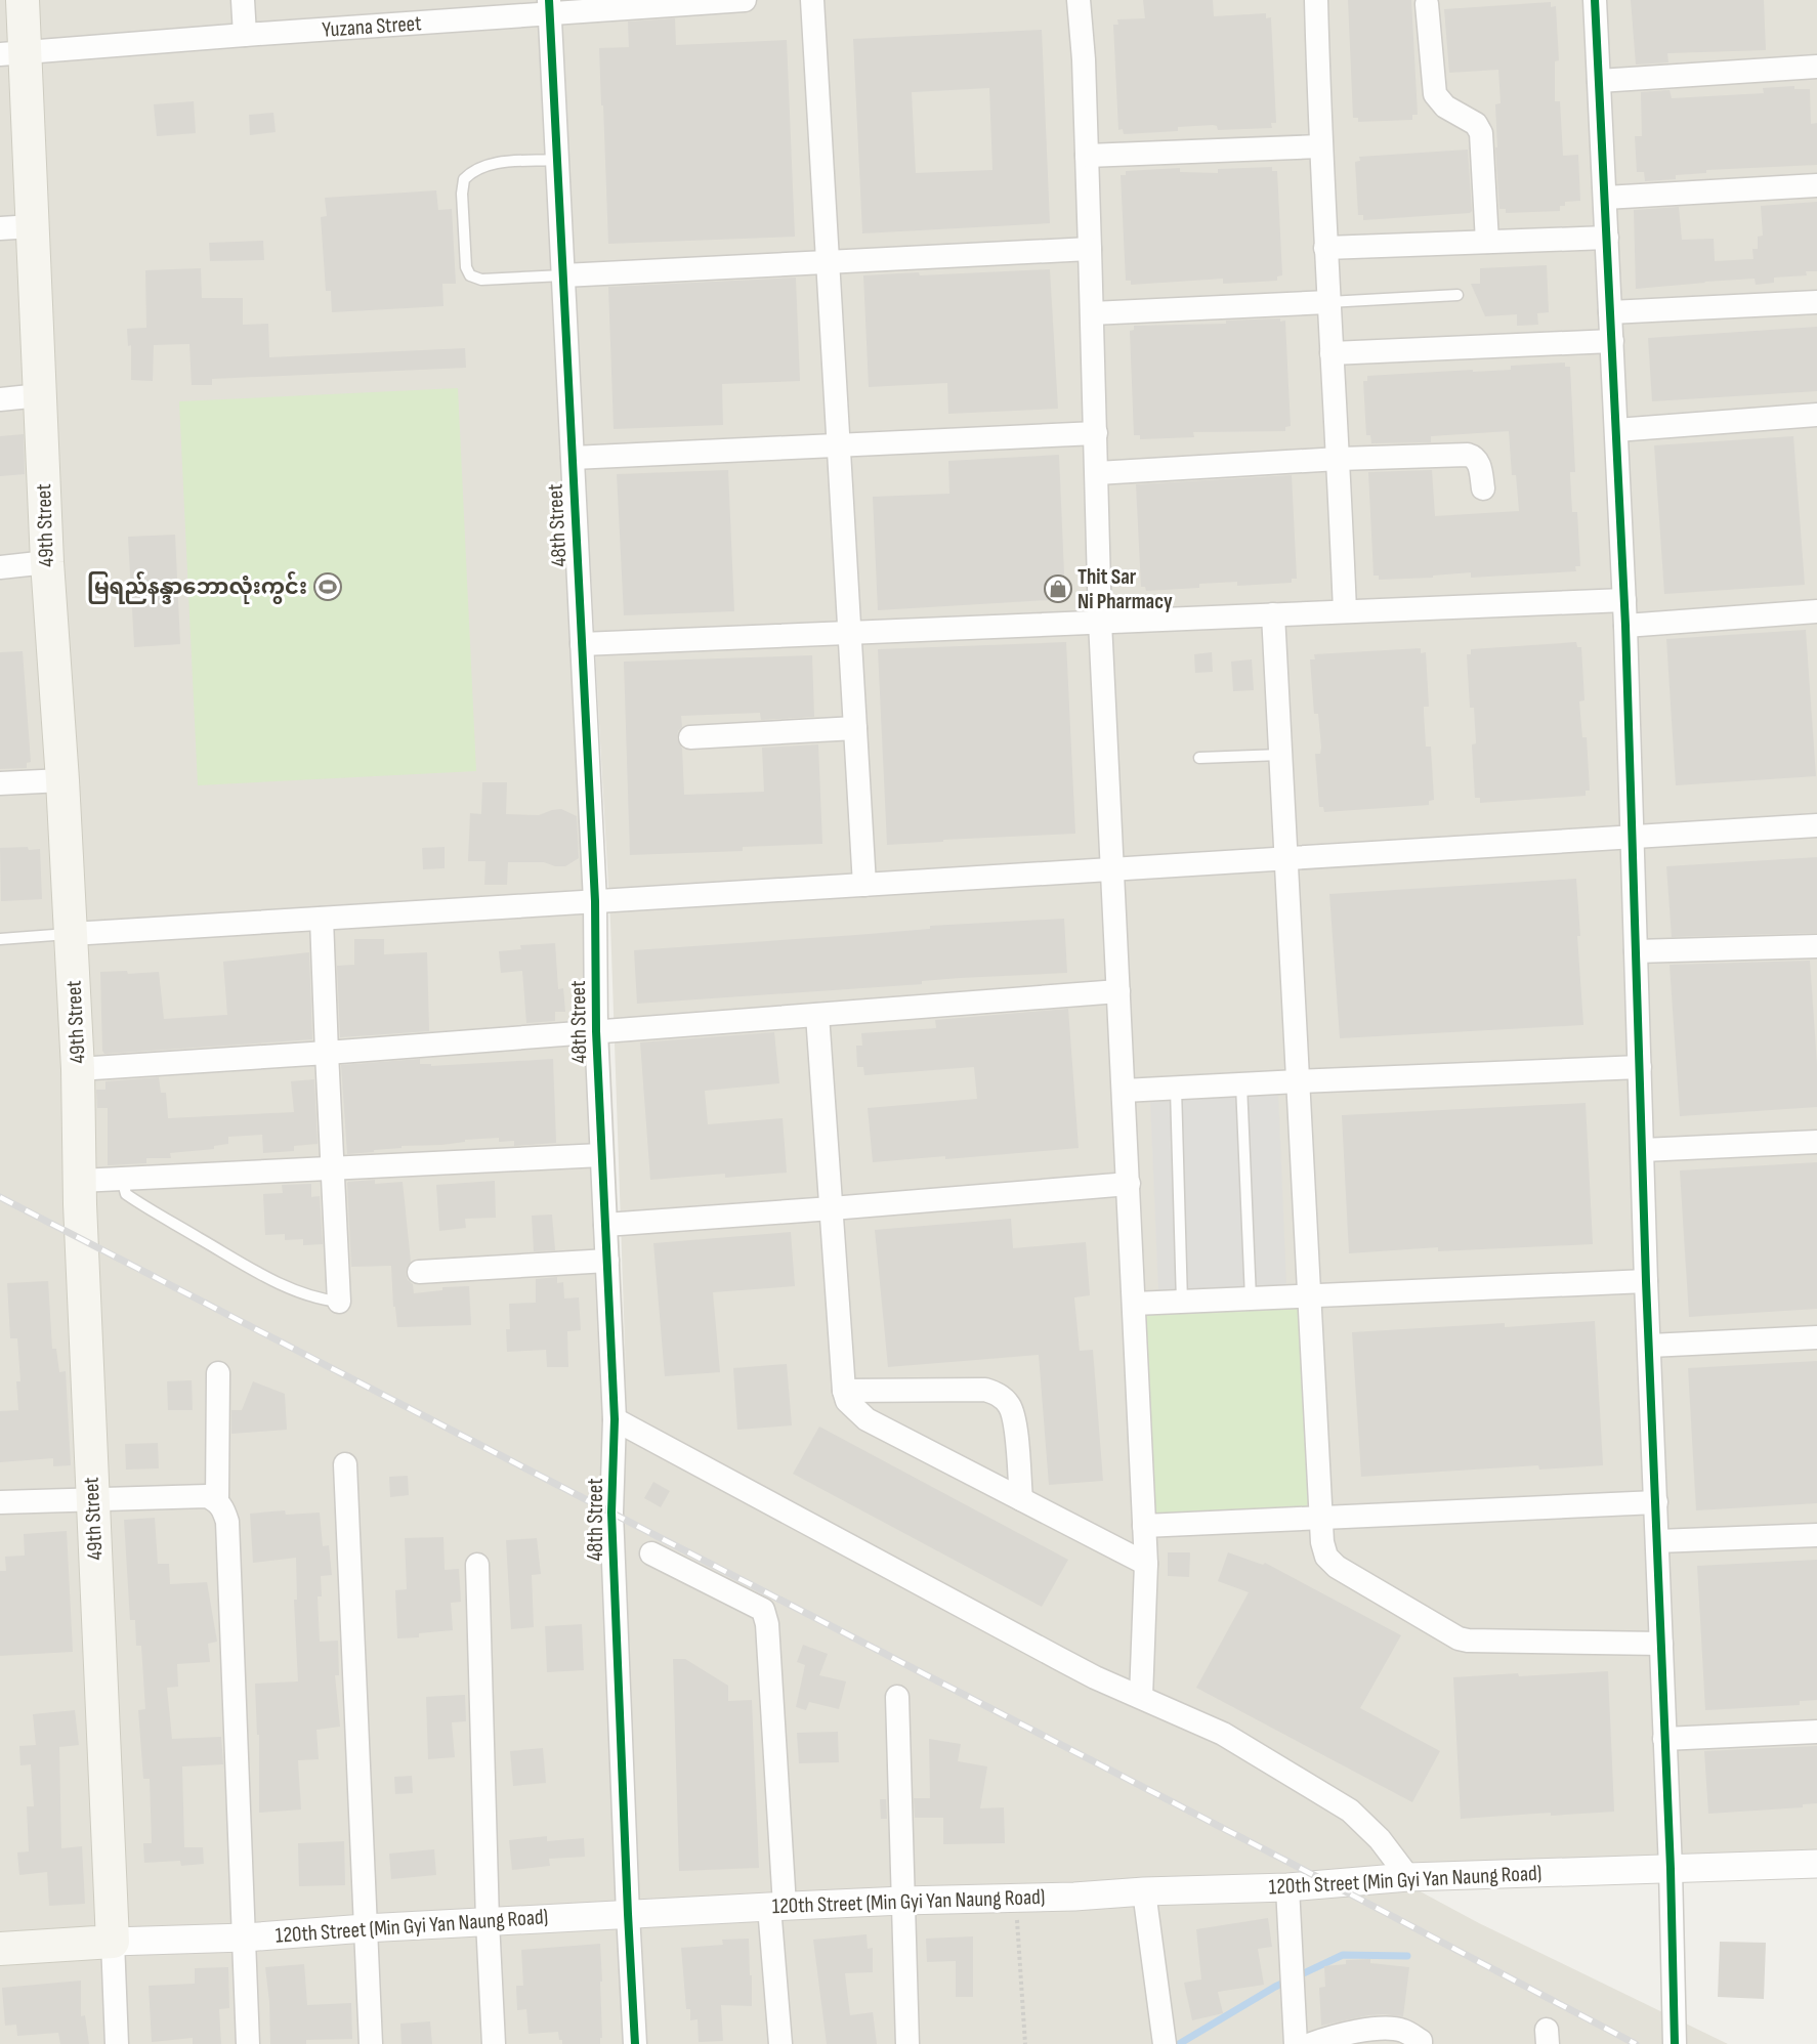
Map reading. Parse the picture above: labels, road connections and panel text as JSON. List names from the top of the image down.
{
  "streets": {
    "main road": ["49th Street", "120th Street (Min Gyi Yan Naung Road)"],
    "street": ["Yuzana Street", "48th Street"]
  },
  "crossings": [
    ["Yuzana Street", "49th Street"],
    ["Yuzana Street", "48th Street"],
    ["49th Street", "120th Street (Min Gyi Yan Naung Road)"],
    ["48th Street", "120th Street (Min Gyi Yan Naung Road)"]
  ],
  "places": {
    "sports": ["မြရည်နန္ဒာဘောလုံးကွင်း"],
    "shop": ["Thit Sar Ni Pharmacy"]
  }
}
